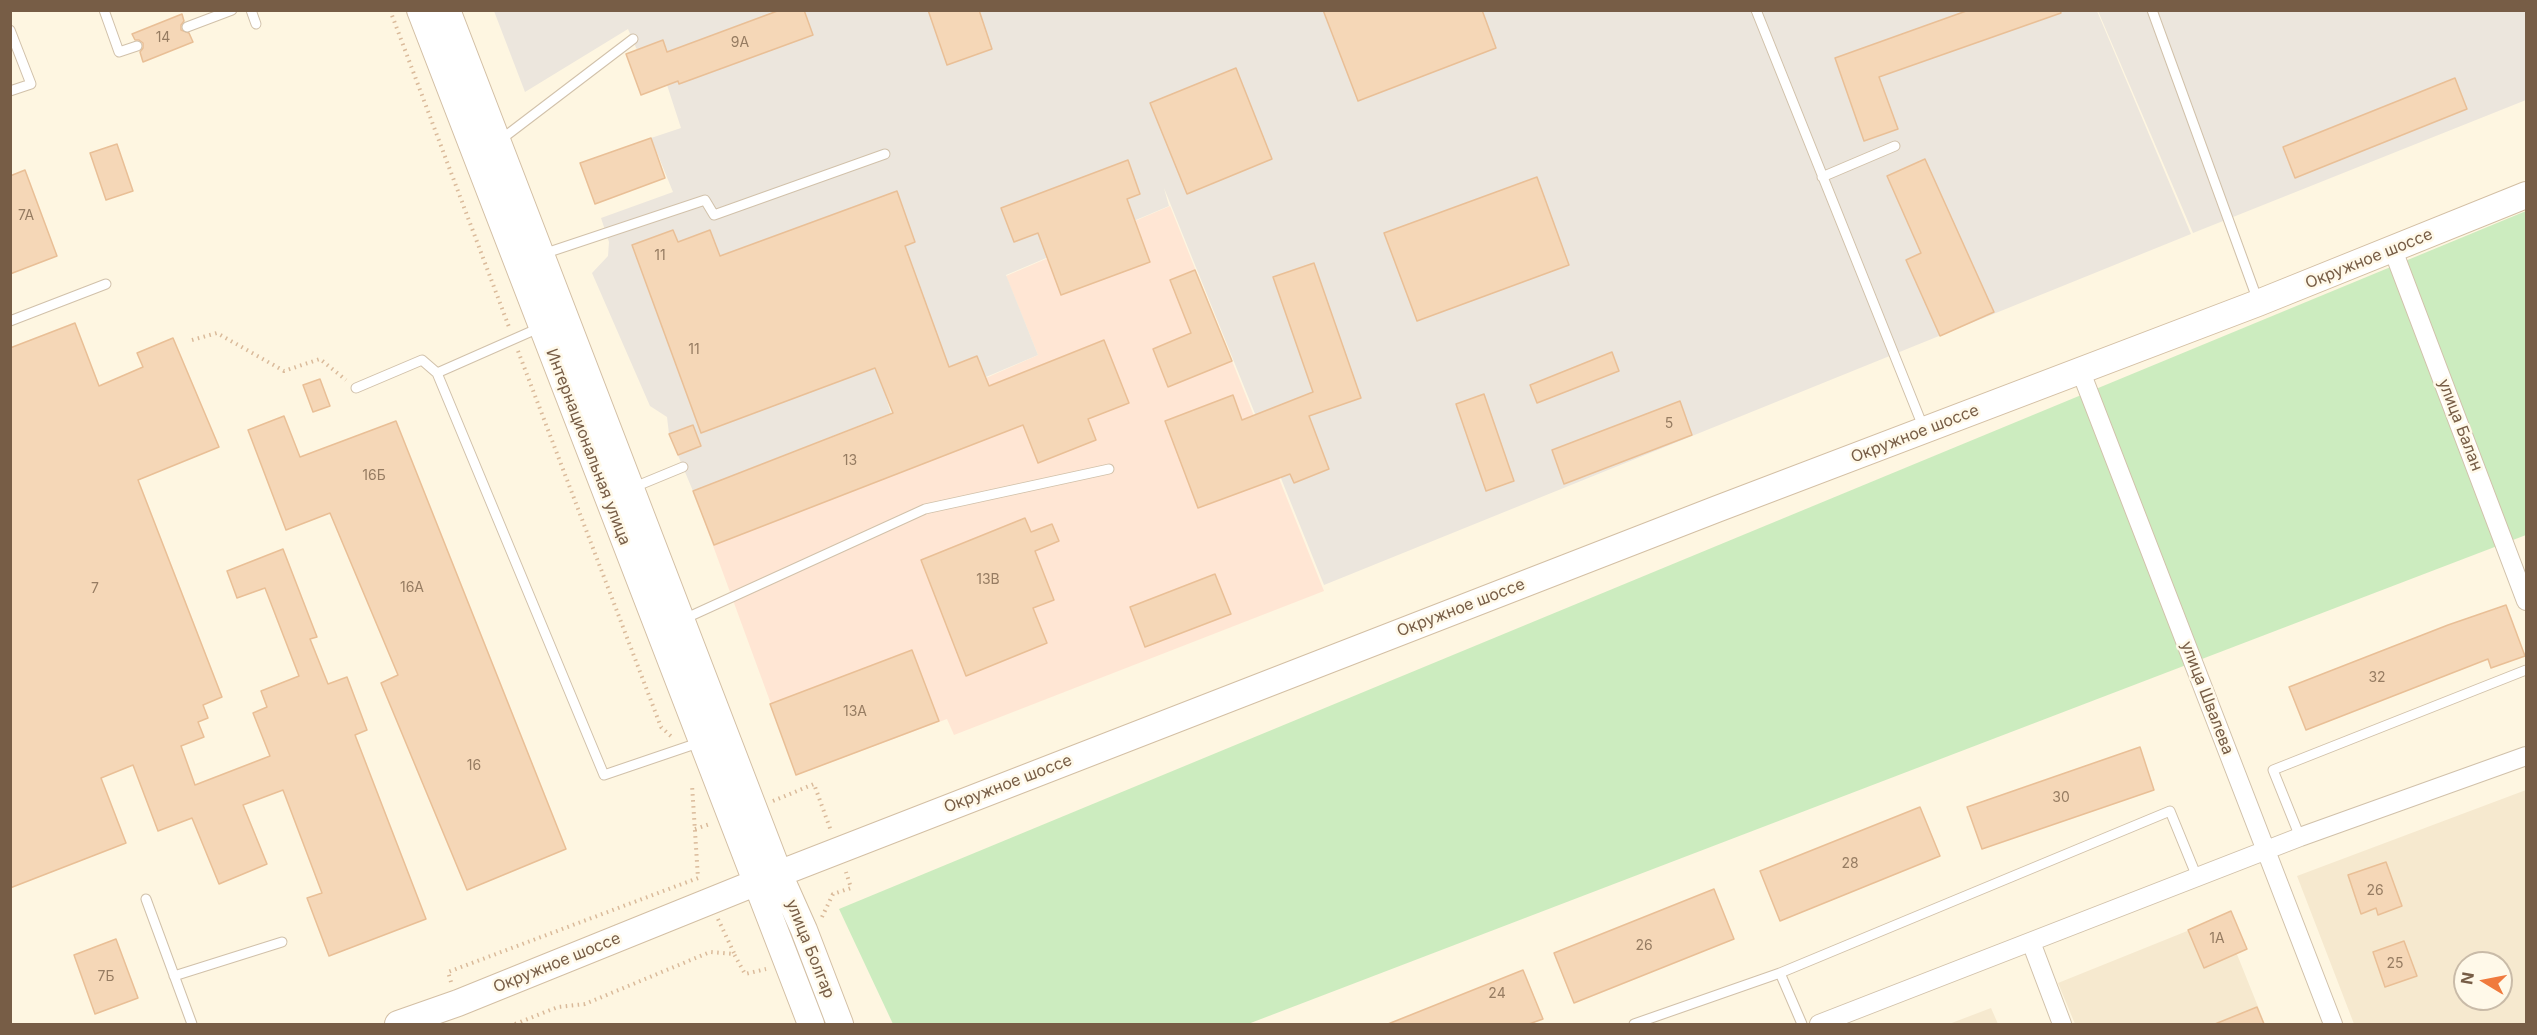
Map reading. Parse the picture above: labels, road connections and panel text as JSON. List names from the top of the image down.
{
  "streets": {
    "street": [
      "Окружное шоссе",
      "улица Балан",
      "Интернациональная улица",
      "улица Швалева",
      "улица Болгар"
    ]
  },
  "crossings": [
    ["Окружное шоссе", "улица Балан"],
    ["Окружное шоссе", "Интернациональная улица"],
    ["Окружное шоссе", "улица Швалева"],
    ["Окружное шоссе", "улица Болгар"],
    ["Интернациональная улица", "улица Болгар"]
  ],
  "house_numbers": [
    "14",
    "9А",
    "7А",
    "11",
    "11",
    "5",
    "13",
    "16Б",
    "13В",
    "16А",
    "7",
    "32",
    "13А",
    "16",
    "30",
    "28",
    "26",
    "1А",
    "26",
    "25",
    "7Б",
    "24"
  ],
  "north": "left"
}
